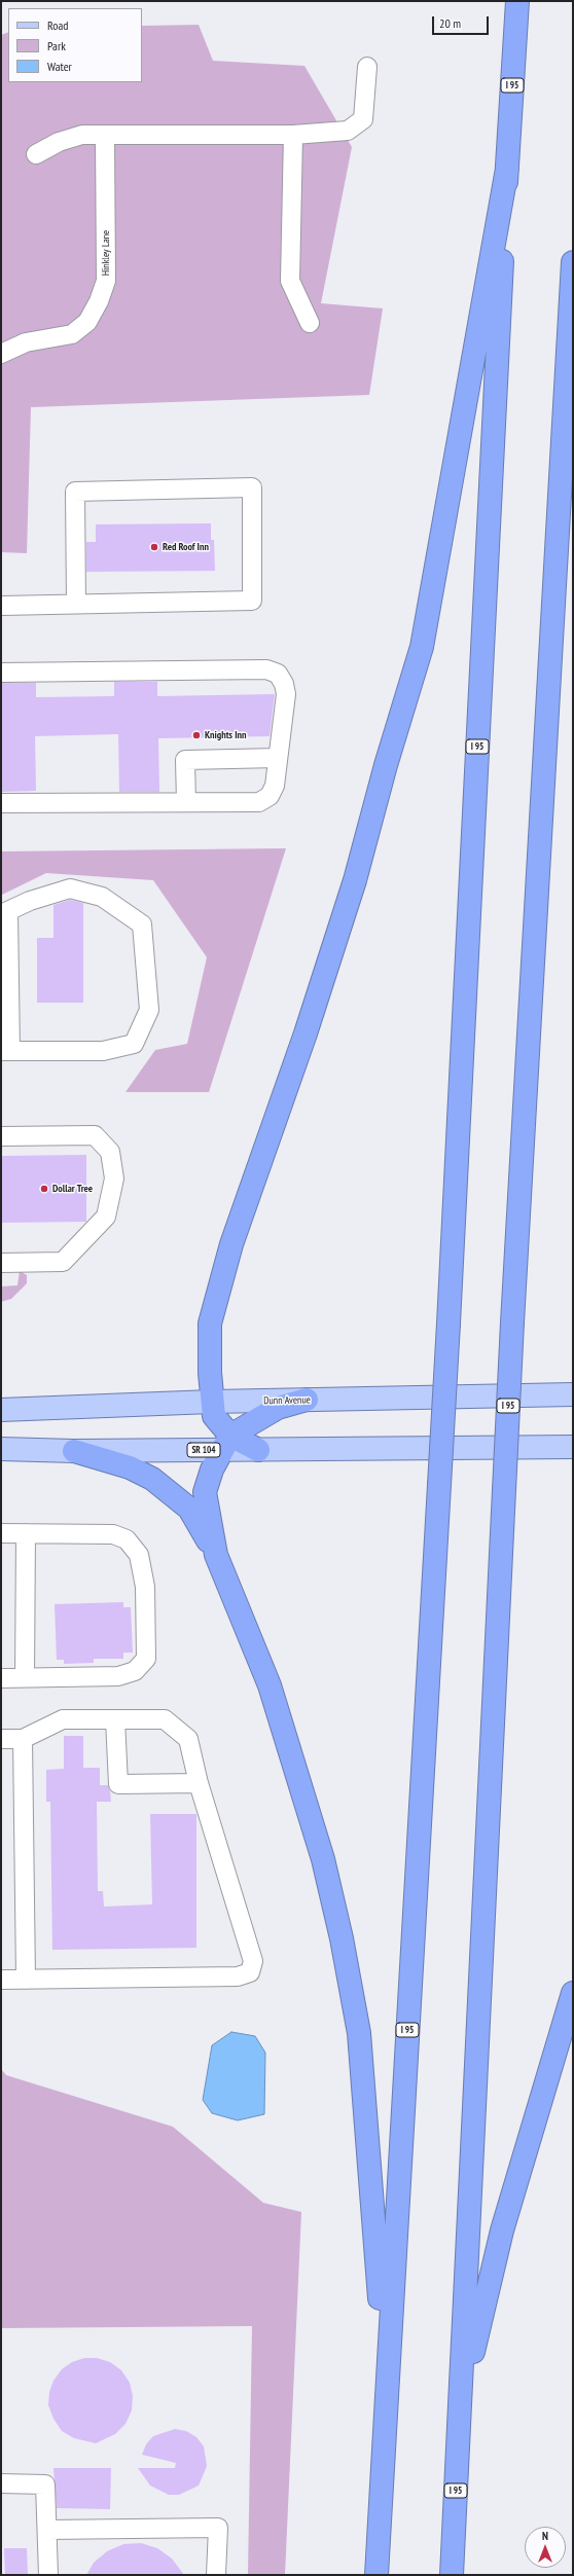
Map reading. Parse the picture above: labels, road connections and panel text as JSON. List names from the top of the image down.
{
  "streets": {
    "highway": ["I 95"],
    "main road": ["Dunn Avenue", "SR 104"],
    "street": ["Hinkley Lane"]
  },
  "places": ["Red Roof Inn", "Knights Inn", "Dollar Tree"],
  "legend": ["Road", "Park", "Water"],
  "scale_bar": "20 m",
  "north": "top"
}
